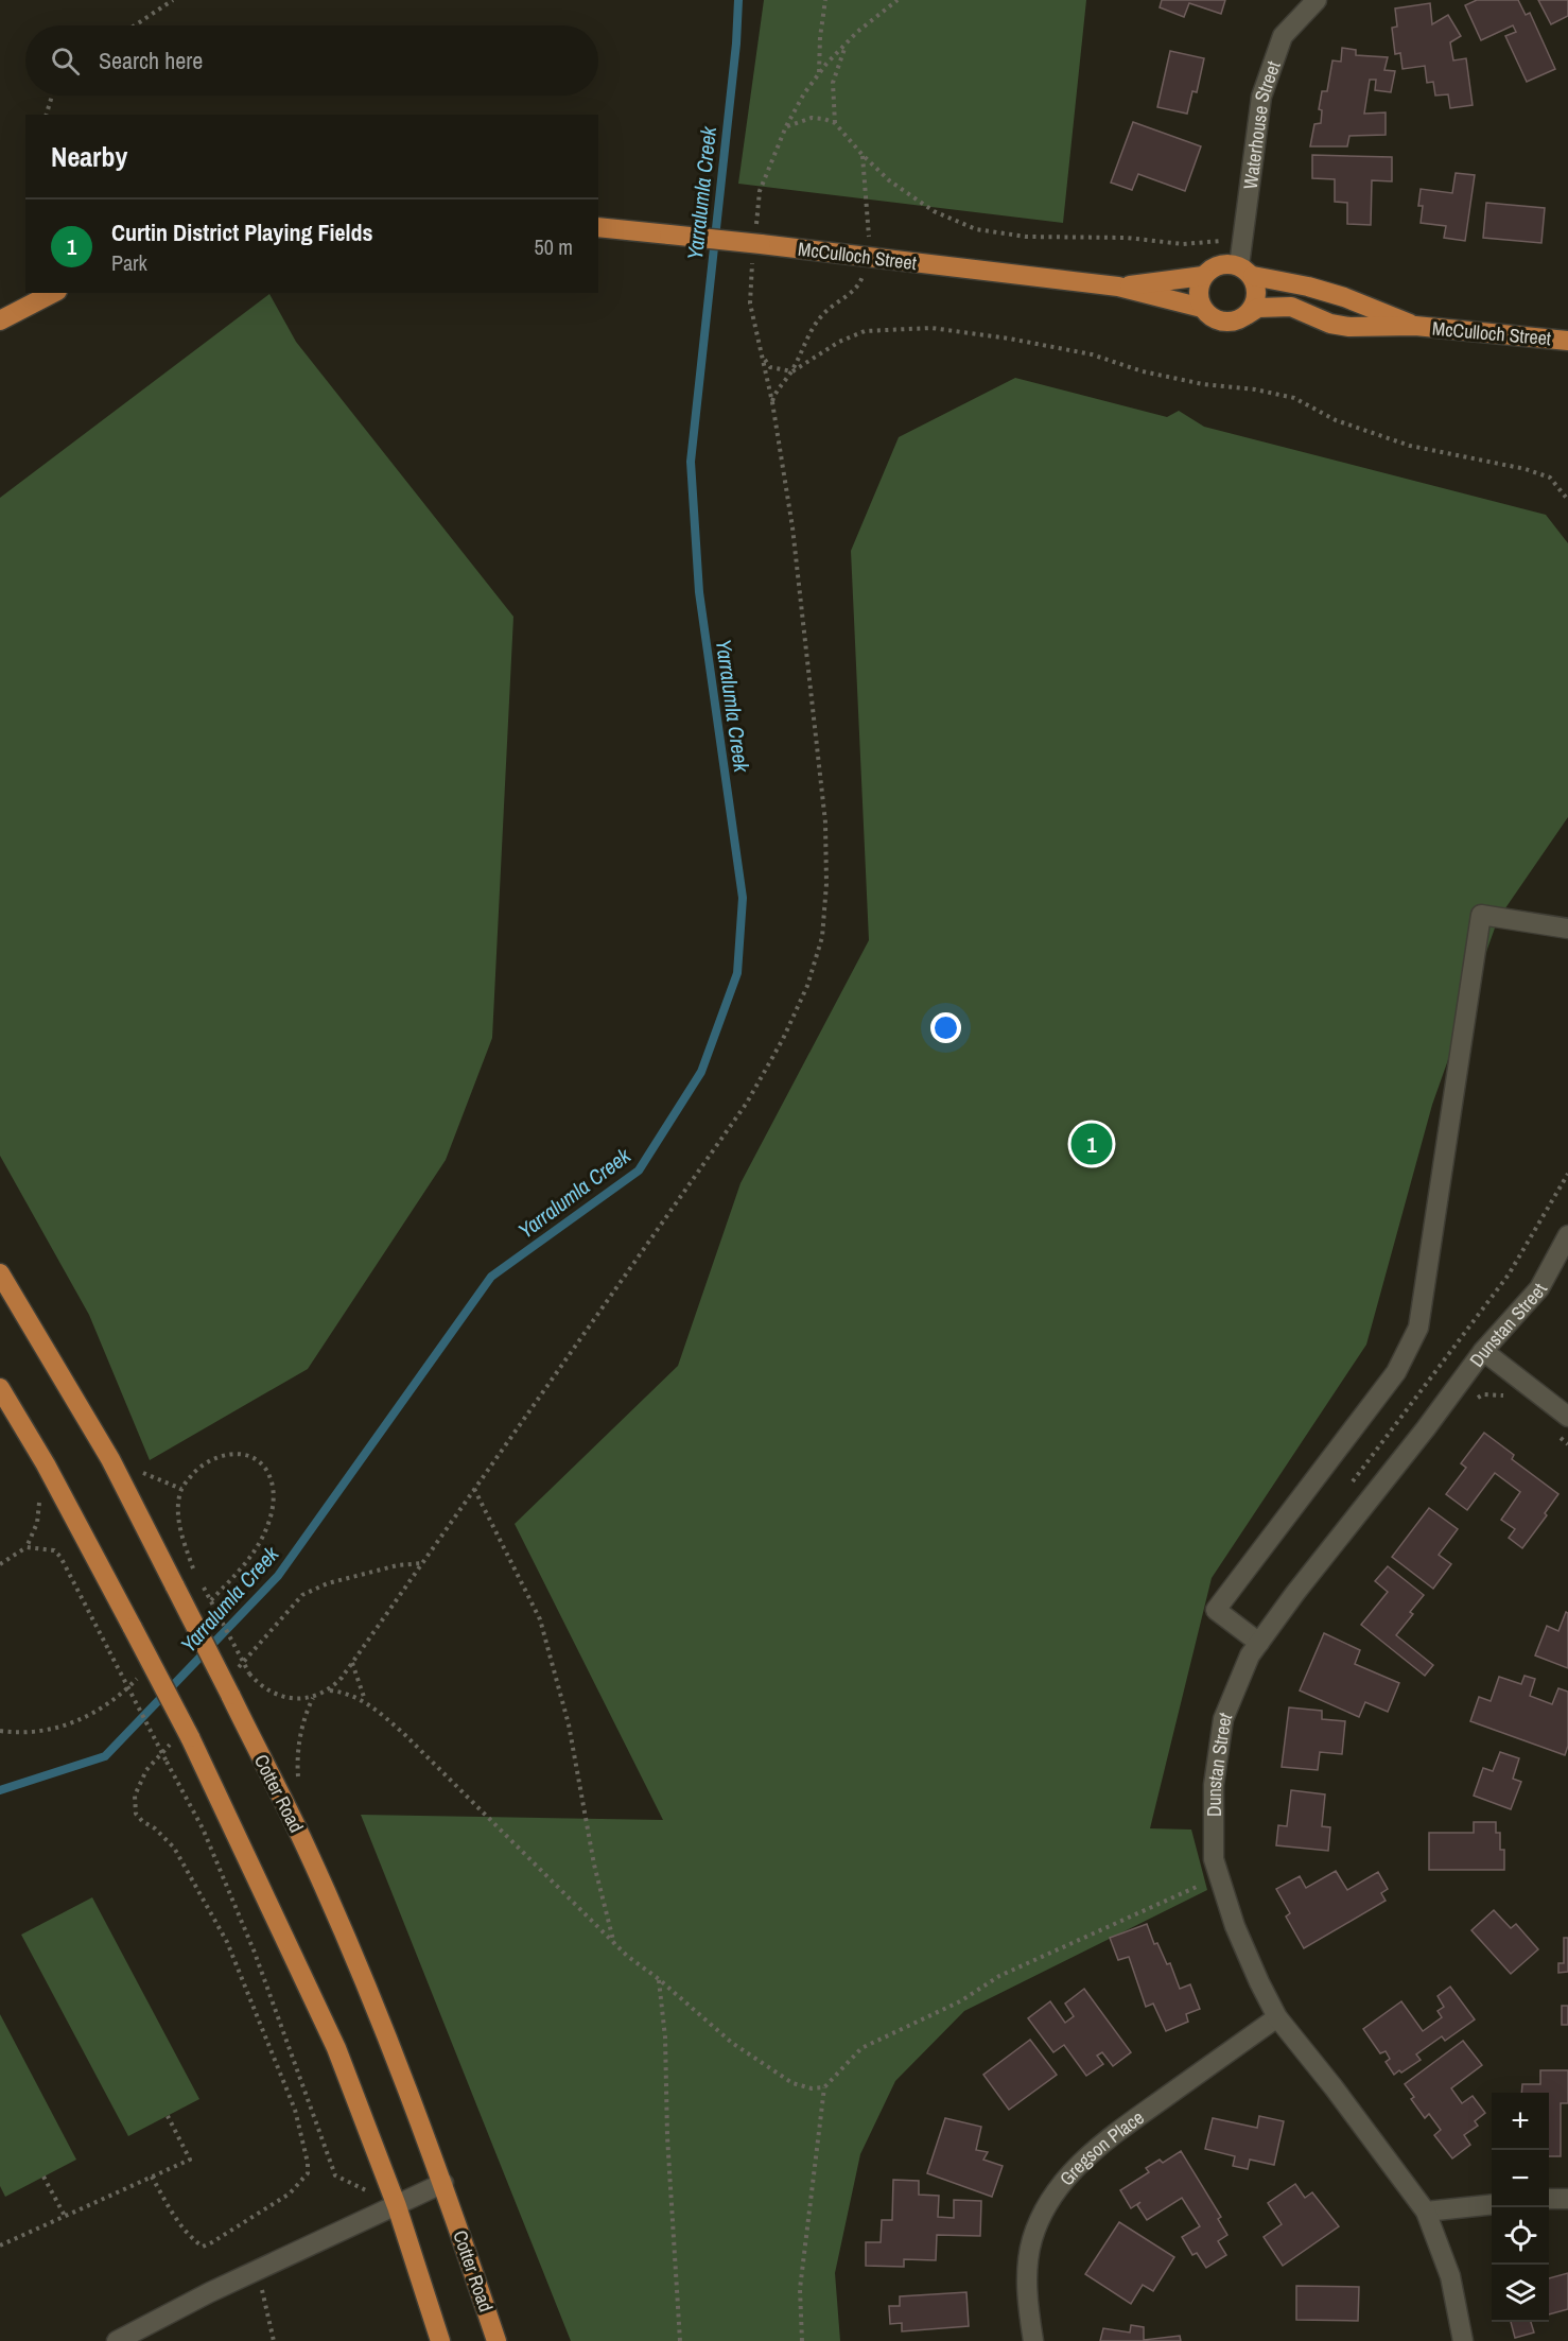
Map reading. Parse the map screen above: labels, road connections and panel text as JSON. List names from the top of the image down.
{
  "streets": {
    "main road": ["McCulloch Street", "Cotter Road"],
    "street": ["Waterhouse Street", "Dunstan Street", "Gregson Place"]
  },
  "crossings": [
    ["Waterhouse Street", "McCulloch Street"],
    ["Dunstan Street", "Gregson Place"]
  ],
  "water": ["Yarralumla Creek"],
  "page": {
    "search": "Search here",
    "heading": "Nearby",
    "list": [
      {
        "mark": "1",
        "name": "Curtin District Playing Fields",
        "note": "Park",
        "value": "50 m"
      }
    ],
    "pins": "1",
    "map_buttons": ["+", "−"]
  }
}
